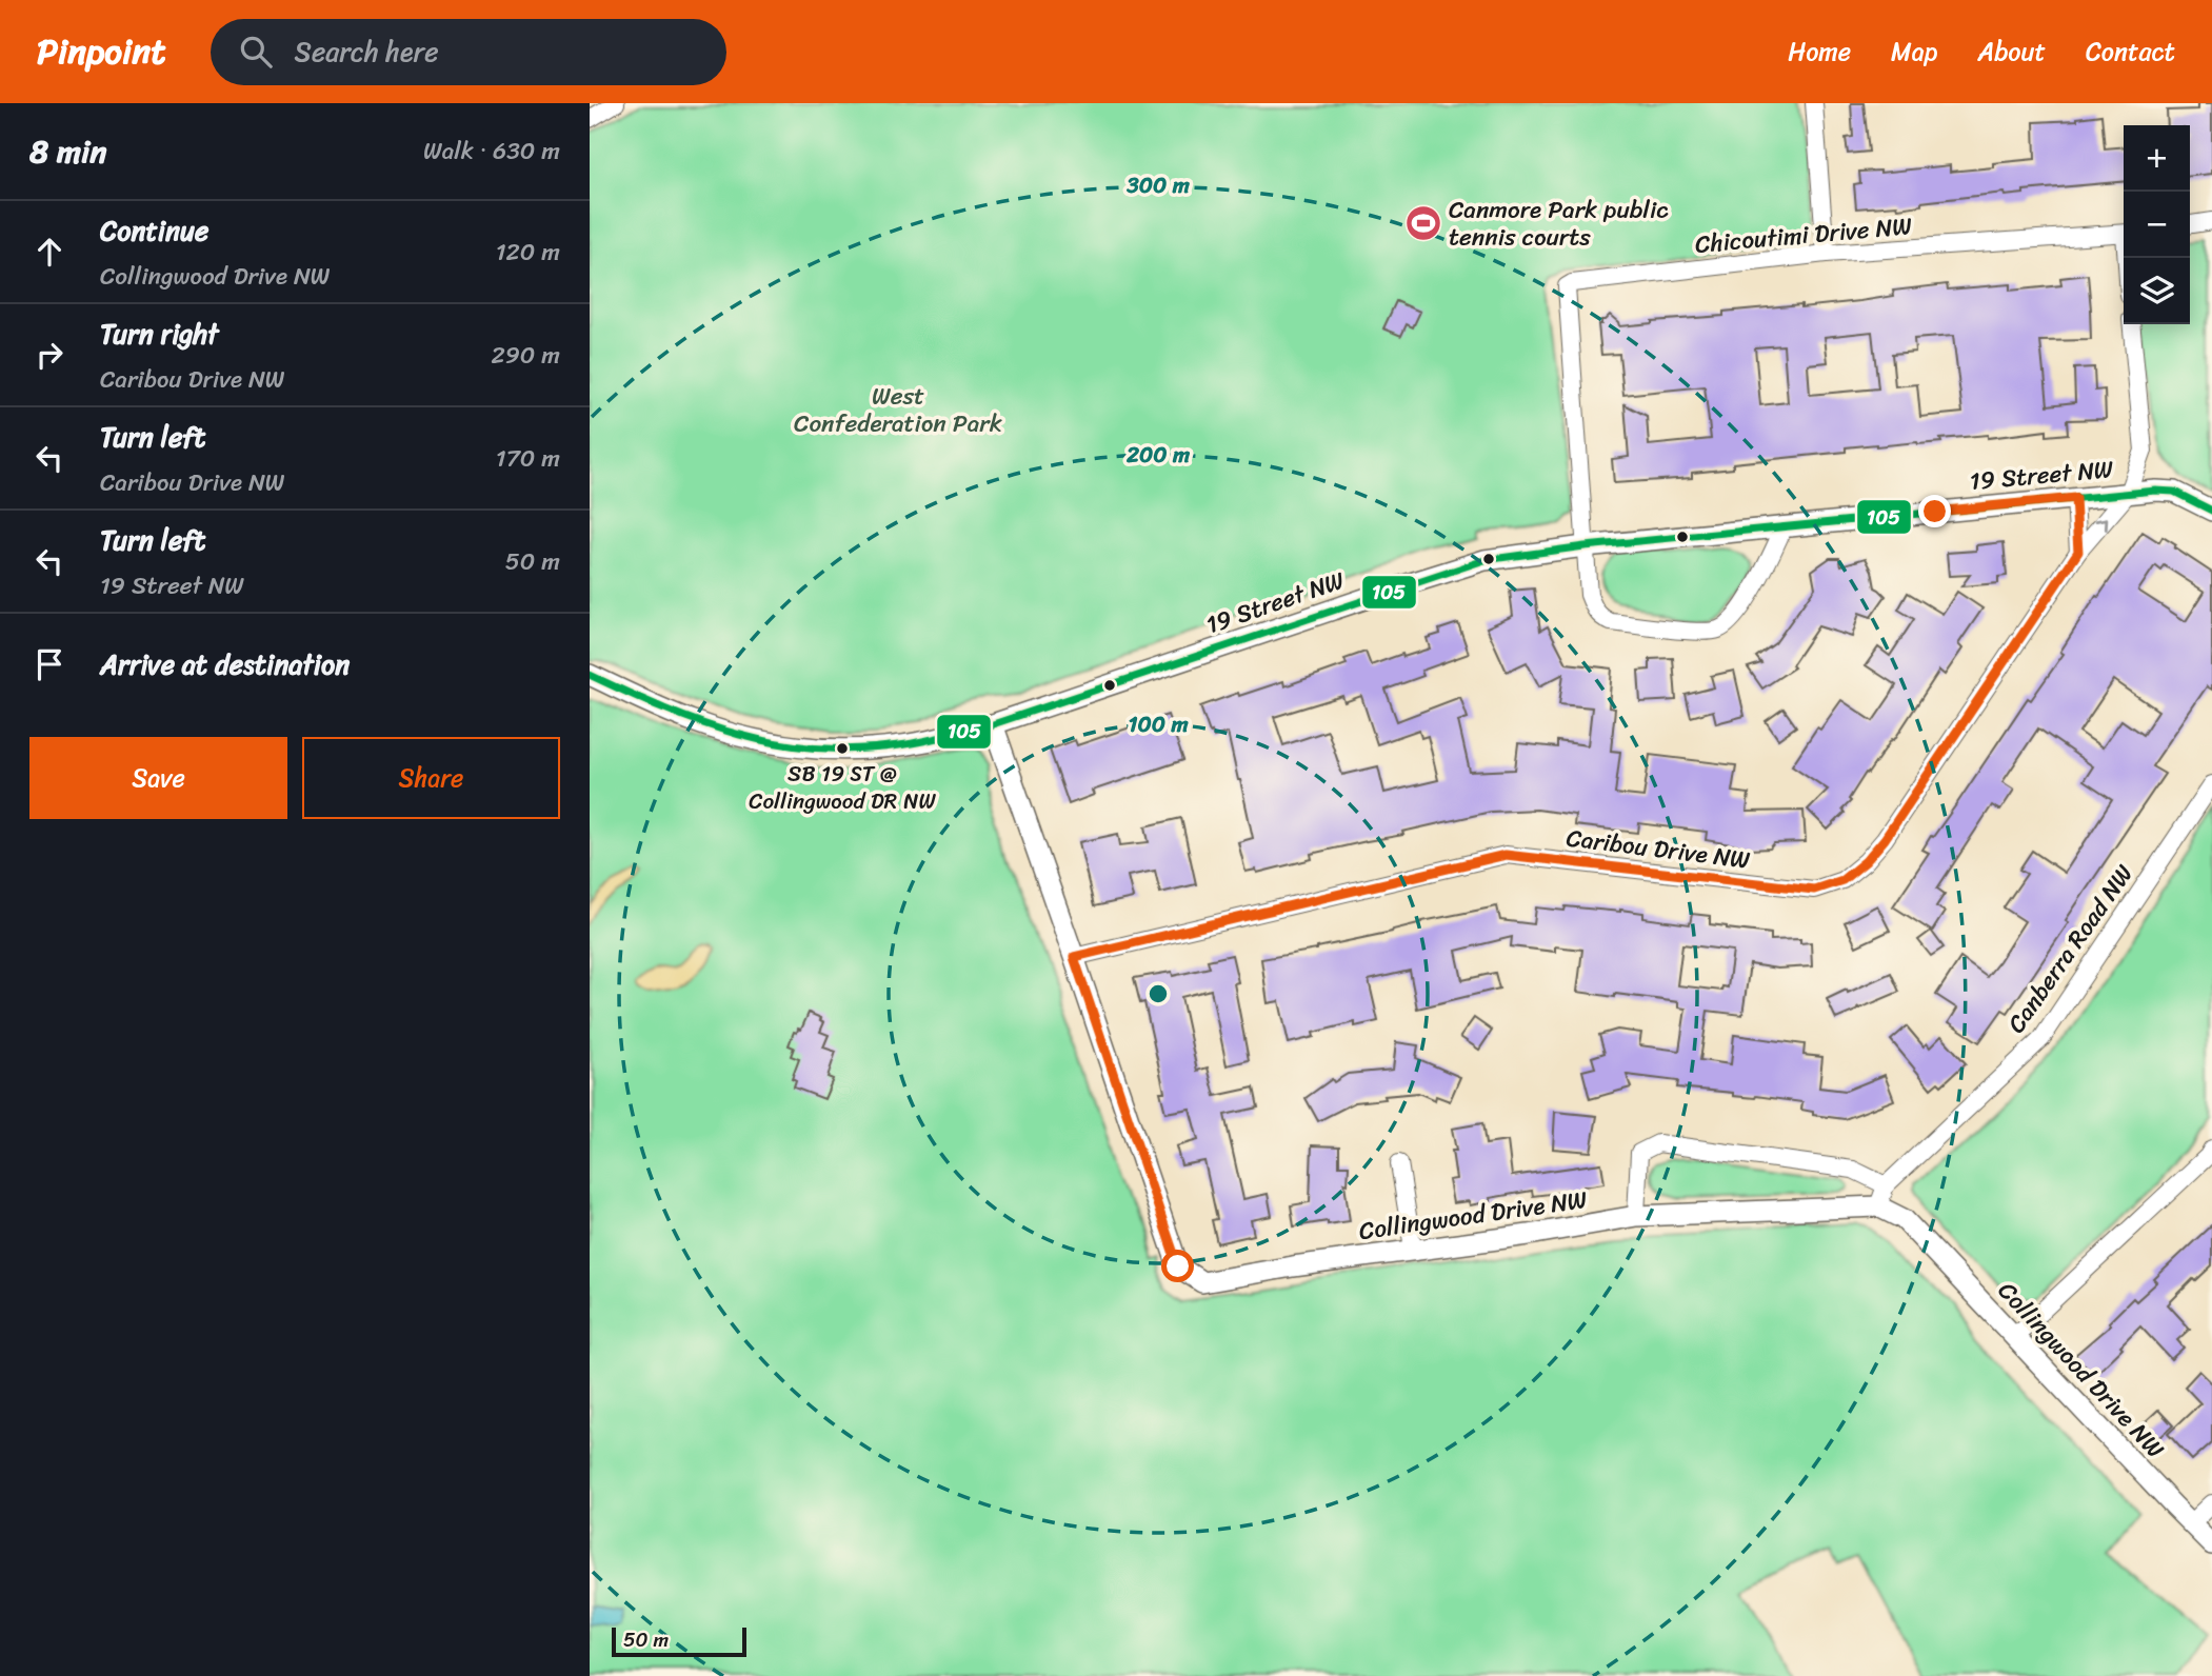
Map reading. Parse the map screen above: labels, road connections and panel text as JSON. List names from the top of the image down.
{
  "streets": {
    "street": [
      "Chicoutimi Drive NW",
      "19 Street NW",
      "Caribou Drive NW",
      "Canberra Road NW",
      "Collingwood Drive NW"
    ]
  },
  "crossings": [
    ["Chicoutimi Drive NW", "19 Street NW"],
    ["19 Street NW", "Caribou Drive NW"],
    ["19 Street NW", "Collingwood Drive NW"],
    ["Caribou Drive NW", "Collingwood Drive NW"],
    ["Canberra Road NW", "Collingwood Drive NW"]
  ],
  "parks": ["West Confederation Park"],
  "places": {
    "sports": ["Canmore Park public tennis courts"],
    "other": ["SB 19 ST @ Collingwood DR NW"]
  },
  "lines": ["transit line 105"],
  "scale_bar": "50 m",
  "page": {
    "header": "Pinpoint",
    "search": "Search here",
    "nav": [
      "Home",
      "Map",
      "About",
      "Contact"
    ],
    "heading": ["8 min", "Walk · 630 m"],
    "map_buttons": ["+", "−"],
    "list": [
      ["Continue", "Collingwood Drive NW", "120 m"],
      ["Turn right", "Caribou Drive NW", "290 m"],
      ["Turn left", "Caribou Drive NW", "170 m"],
      ["Turn left", "19 Street NW", "50 m"],
      "Arrive at destination"
    ],
    "buttons": ["Save", "Share"],
    "scale": "50 m"
  },
  "rings": ["300 m", "200 m", "100 m"]
}
